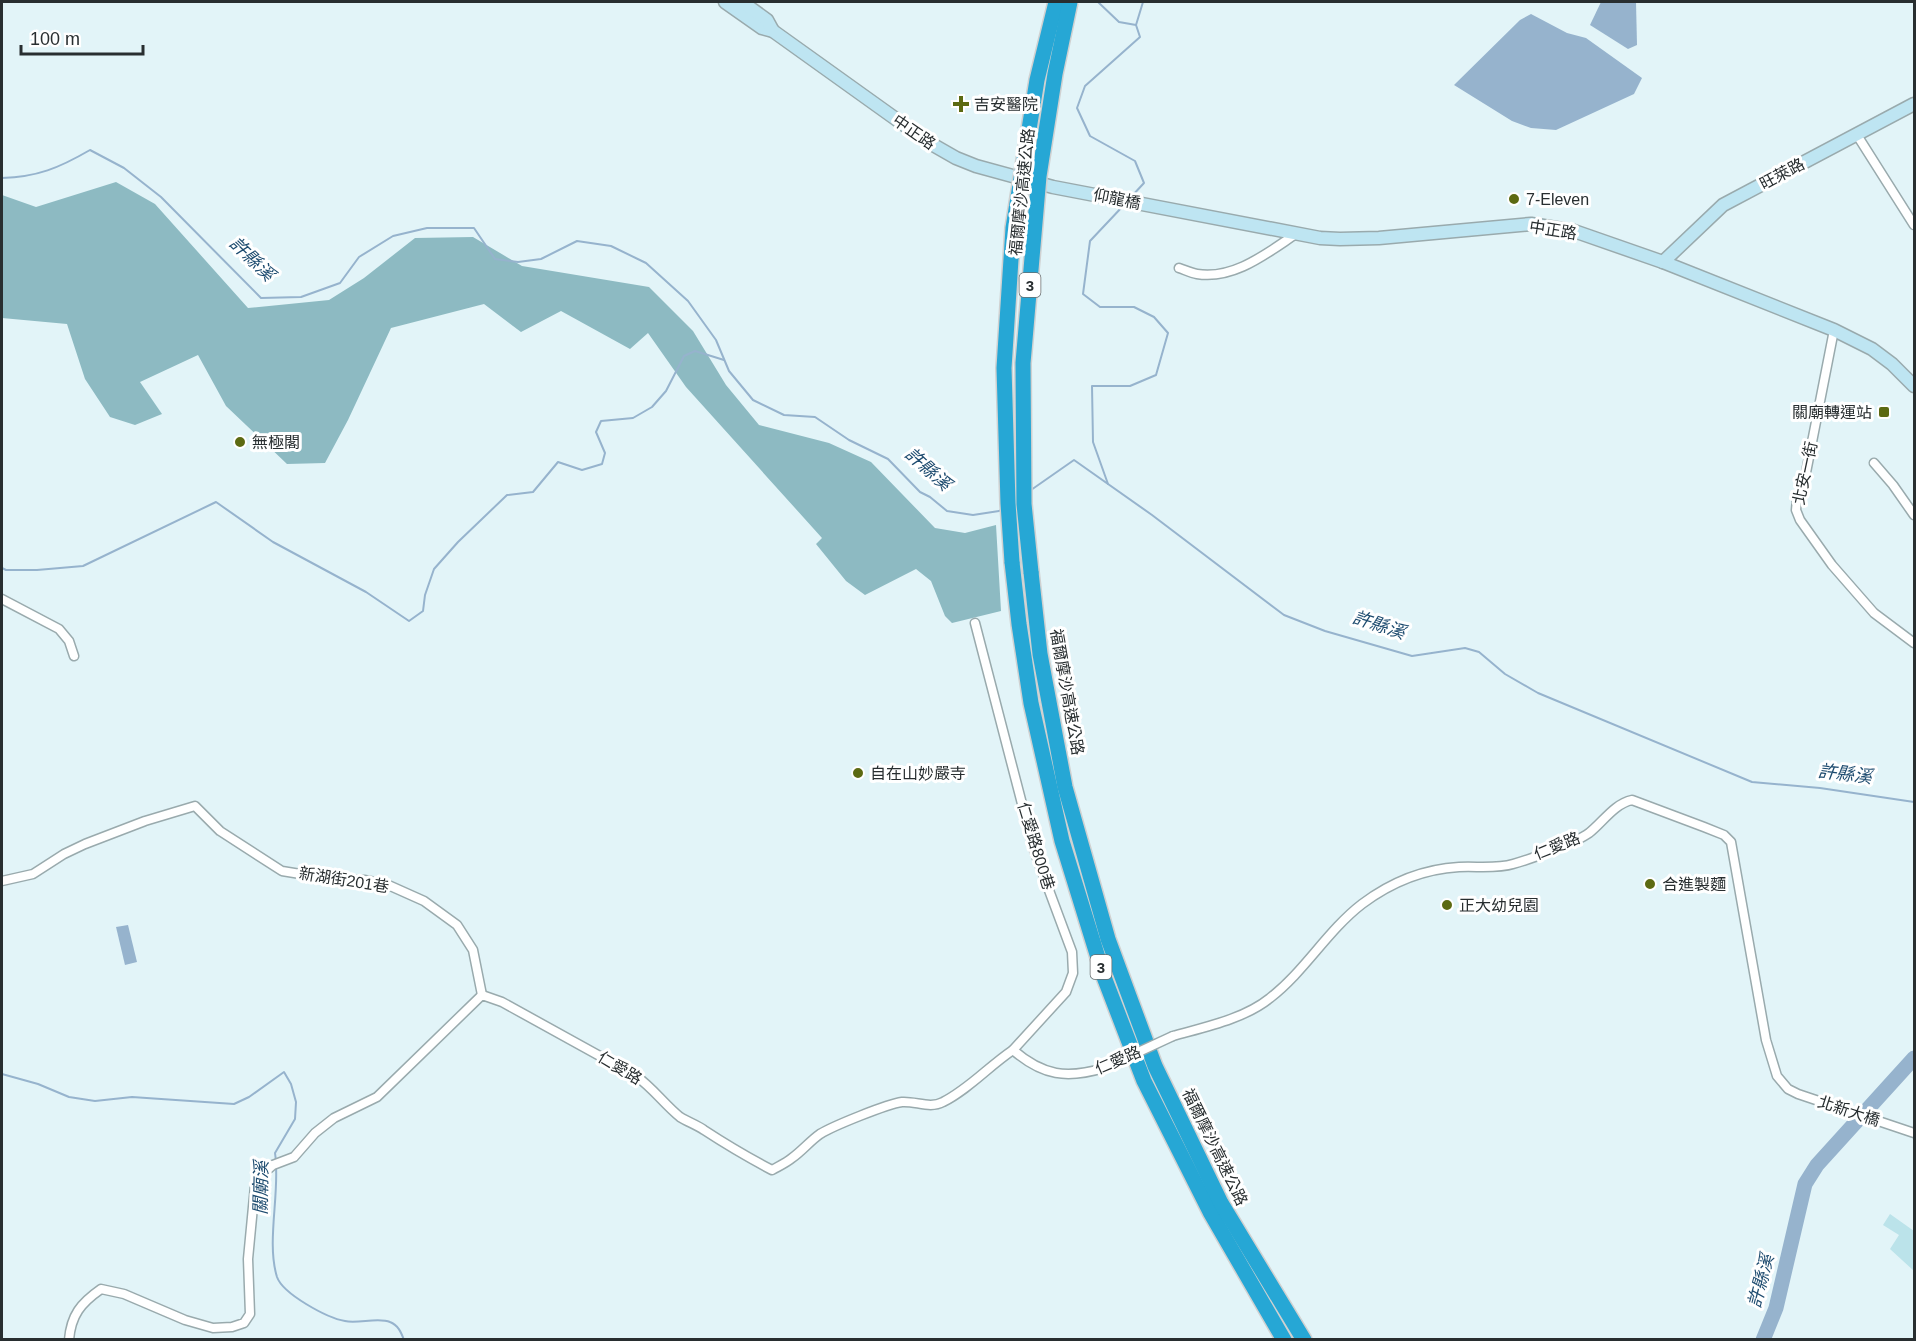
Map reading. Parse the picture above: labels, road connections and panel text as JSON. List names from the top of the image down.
{
  "streets": {
    "highway": ["福爾摩沙高速公路", "3"],
    "main road": ["中正路", "旺萊路", "仰龍橋"],
    "street": [
      "北安一街",
      "仁愛路800巷",
      "仁愛路",
      "新湖街201巷",
      "北新大橋"
    ]
  },
  "crossings": [
    ["中正路", "旺萊路"],
    ["中正路", "仰龍橋"],
    ["中正路", "北安一街"],
    ["仁愛路800巷", "仁愛路"],
    ["仁愛路", "新湖街201巷"],
    ["仁愛路", "北新大橋"]
  ],
  "water": ["許縣溪", "關廟溪"],
  "places": {
    "health": ["吉安醫院"],
    "other": [
      "7-Eleven",
      "無極閣",
      "自在山妙嚴寺",
      "合進製麵",
      "正大幼兒園"
    ],
    "transit": ["關廟轉運站"]
  },
  "scale_bar": "100 m"
}
